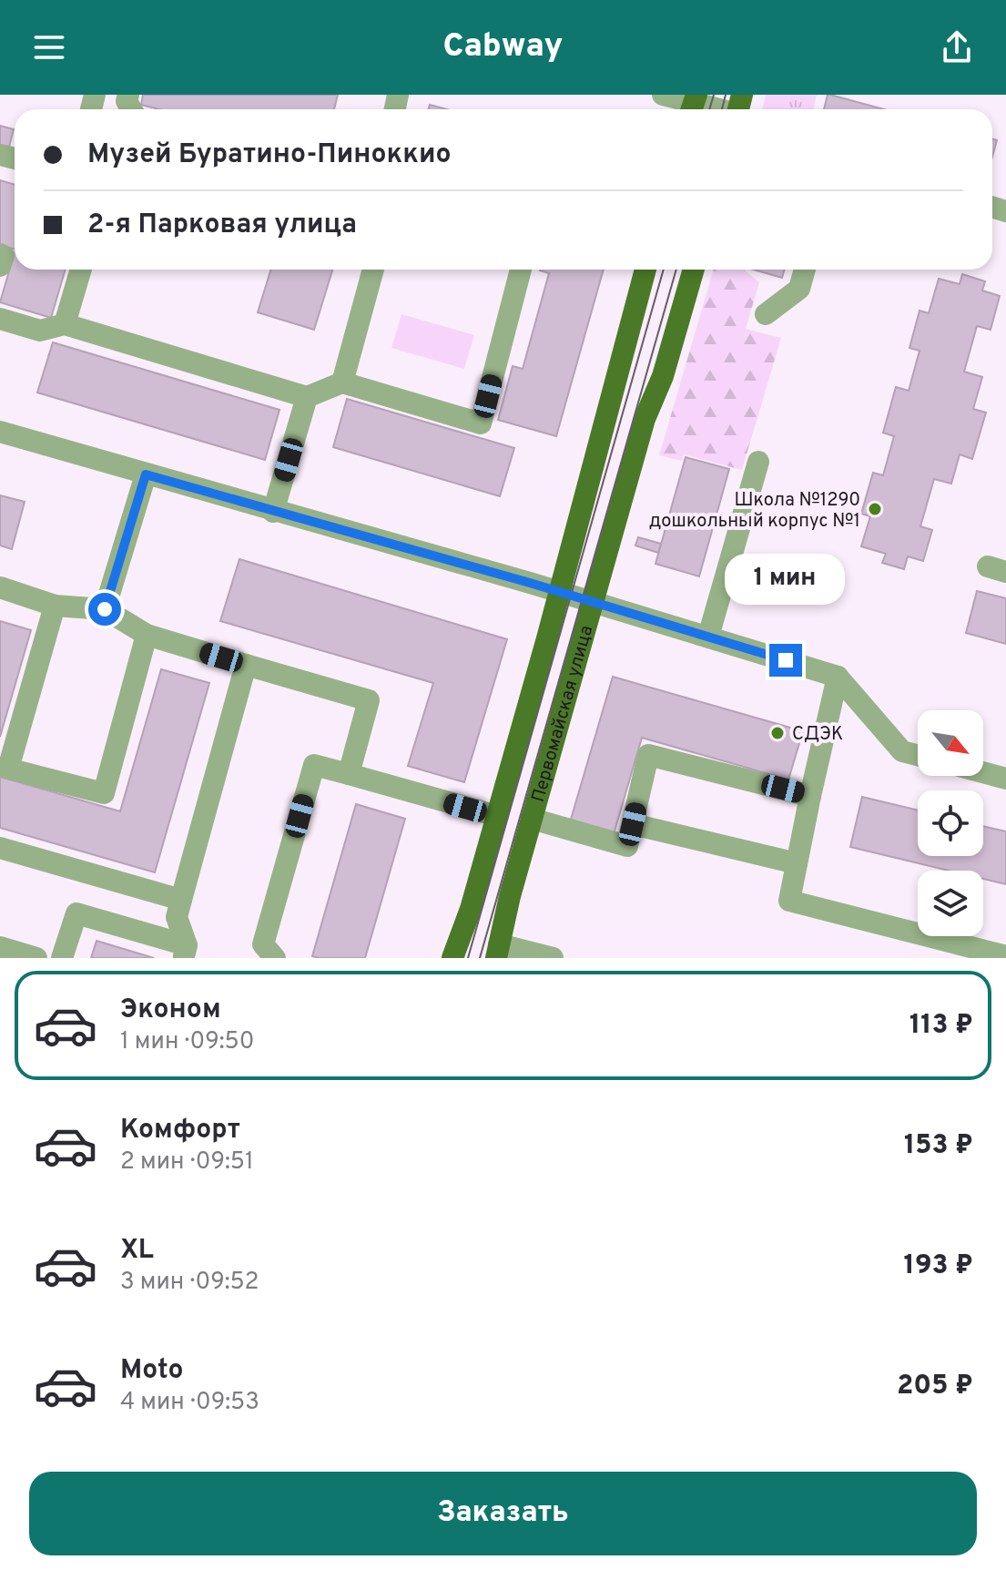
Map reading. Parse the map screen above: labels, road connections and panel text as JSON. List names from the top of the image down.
{
  "streets": {
    "main road": ["Первомайская улица"]
  },
  "places": ["Школа №1290 дошкольный корпус №1", "СДЭК"],
  "north": "bottom right",
  "page": {
    "header": "Cabway",
    "banner": ["Музей Буратино-Пиноккио", "2-я Парковая улица"],
    "bubble": "1 мин",
    "list": [
      {
        "name": "Эконом",
        "note": "1 мин · 09:50",
        "value": "113 ₽"
      },
      {
        "name": "Комфорт",
        "note": "2 мин · 09:51",
        "value": "153 ₽"
      },
      {
        "name": "XL",
        "note": "3 мин · 09:52",
        "value": "193 ₽"
      },
      {
        "name": "Moto",
        "note": "4 мин · 09:53",
        "value": "205 ₽"
      }
    ],
    "buttons": "Заказать"
  }
}
